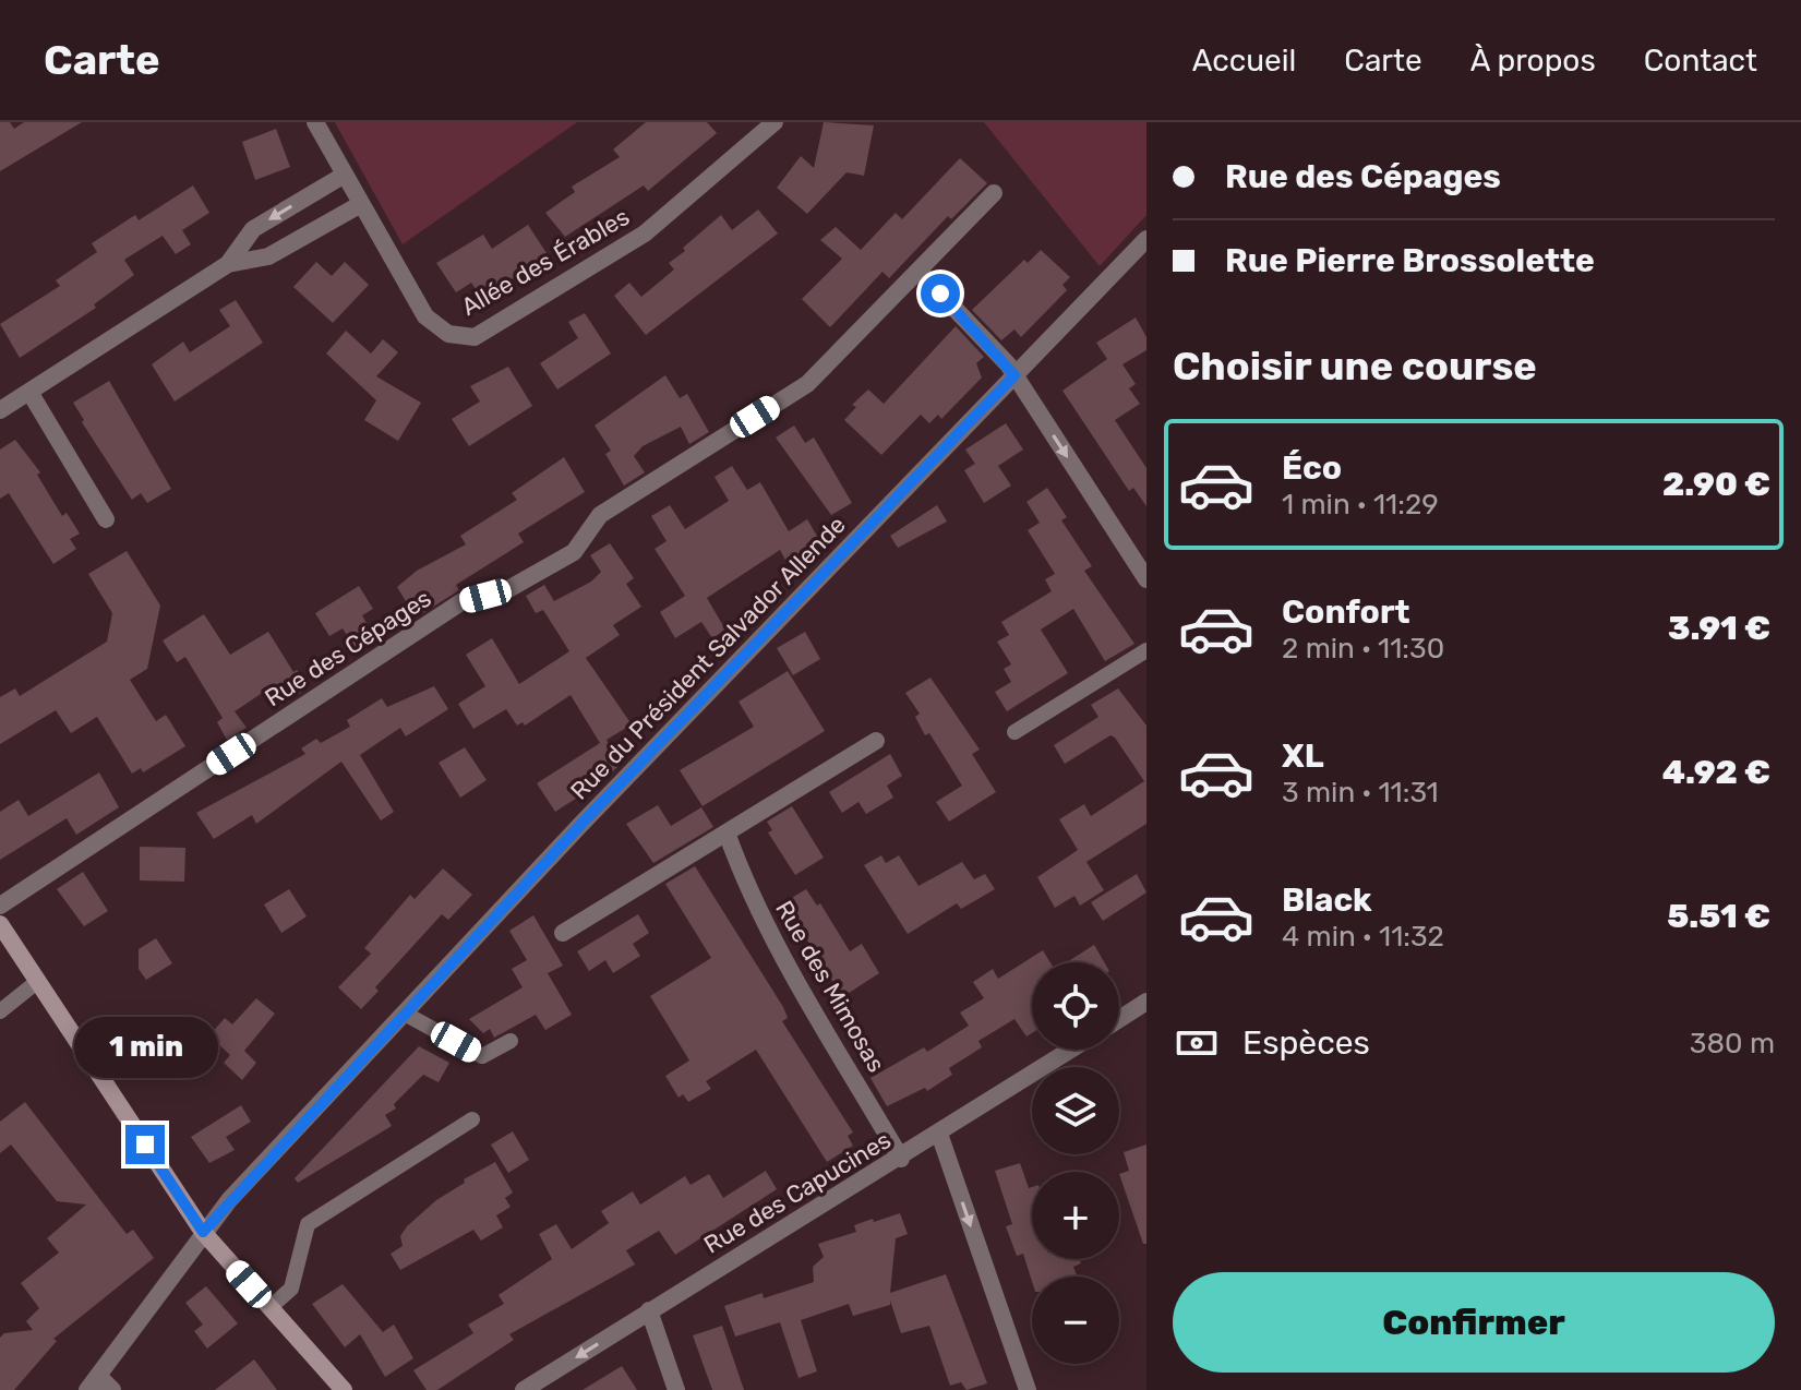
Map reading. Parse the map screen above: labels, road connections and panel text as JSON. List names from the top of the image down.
{
  "streets": {
    "street": [
      "Allée des Érables",
      "Rue des Cépages",
      "Rue du Président Salvador Allende",
      "Rue des Mimosas",
      "Rue des Capucines"
    ]
  },
  "crossings": [
    ["Rue des Mimosas", "Rue des Capucines"]
  ],
  "page": {
    "header": "Carte",
    "nav": [
      "Accueil",
      "Carte",
      "À propos",
      "Contact"
    ],
    "banner": ["Rue des Cépages", "Rue Pierre Brossolette"],
    "heading": "Choisir une course",
    "list": [
      {
        "name": "Éco",
        "note": "1 min · 11:29",
        "value": "2.90 €"
      },
      {
        "name": "Confort",
        "note": "2 min · 11:30",
        "value": "3.91 €"
      },
      {
        "name": "XL",
        "note": "3 min · 11:31",
        "value": "4.92 €"
      },
      {
        "name": "Black",
        "note": "4 min · 11:32",
        "value": "5.51 €"
      }
    ],
    "map_buttons": ["+", "−"],
    "pay": ["Espèces", "380 m"],
    "bubble": "1 min",
    "buttons": "Confirmer"
  }
}
